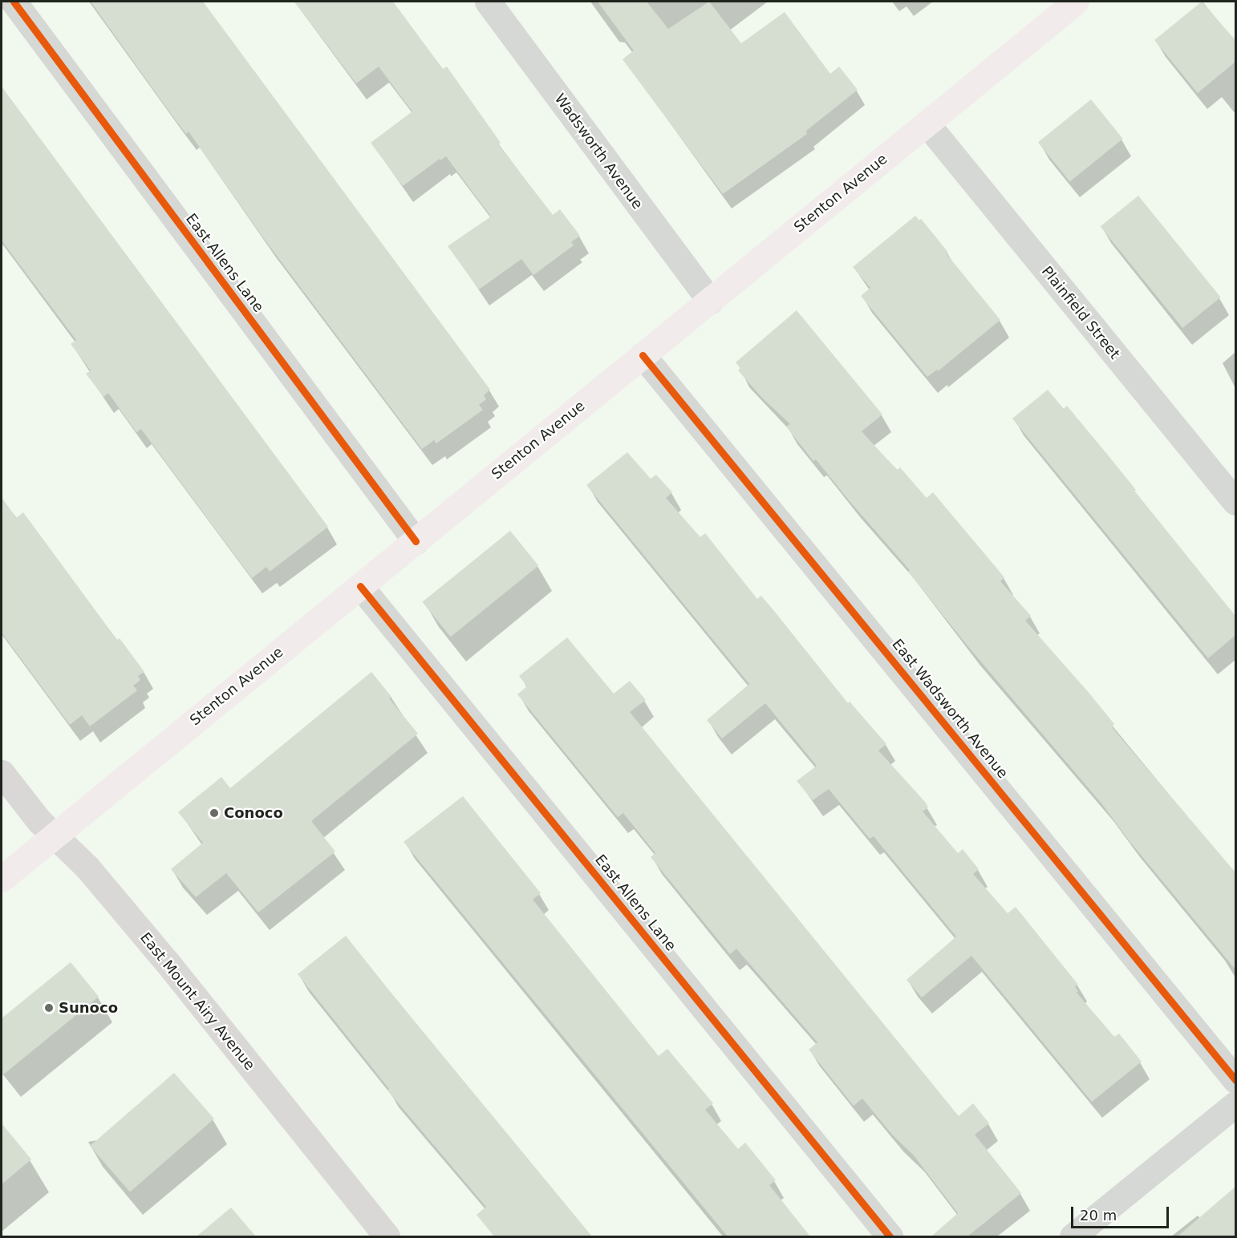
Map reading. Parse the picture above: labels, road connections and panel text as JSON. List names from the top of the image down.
{
  "streets": {
    "main road": ["Stenton Avenue", "East Mount Airy Avenue"],
    "street": [
      "Wadsworth Avenue",
      "East Allens Lane",
      "Plainfield Street",
      "East Wadsworth Avenue"
    ]
  },
  "crossings": [
    ["Wadsworth Avenue", "Stenton Avenue"],
    ["Stenton Avenue", "East Allens Lane"],
    ["Stenton Avenue", "Plainfield Street"],
    ["Stenton Avenue", "East Wadsworth Avenue"],
    ["Stenton Avenue", "East Mount Airy Avenue"]
  ],
  "places": ["Conoco", "Sunoco"],
  "scale_bar": "20 m"
}
